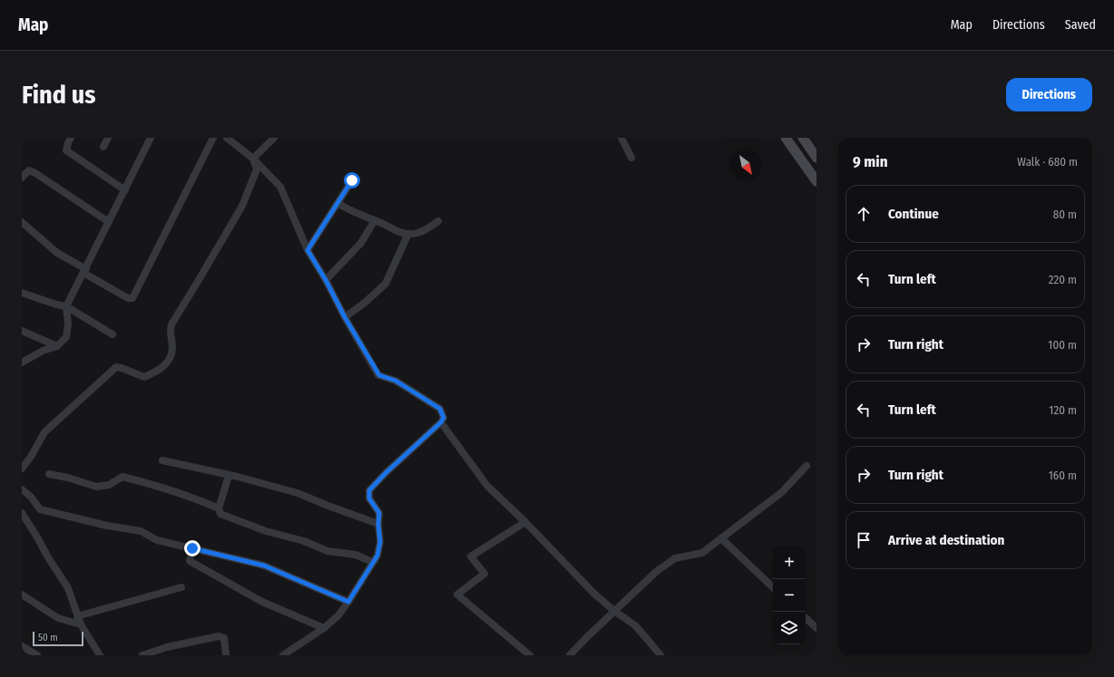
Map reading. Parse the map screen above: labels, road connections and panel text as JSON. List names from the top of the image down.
{
  "scale_bar": "50 m",
  "north": "bottom right",
  "page": {
    "header": "Map",
    "nav": ["Map", "Directions", "Saved"],
    "buttons": "Directions",
    "title": "Find us",
    "heading": ["9 min", "Walk · 680 m"],
    "list": [
      ["Continue", "80 m"],
      ["Turn left", "220 m"],
      ["Turn right", "100 m"],
      ["Turn left", "120 m"],
      ["Turn right", "160 m"],
      "Arrive at destination"
    ],
    "map_buttons": ["+", "−"],
    "scale": "50 m"
  }
}
